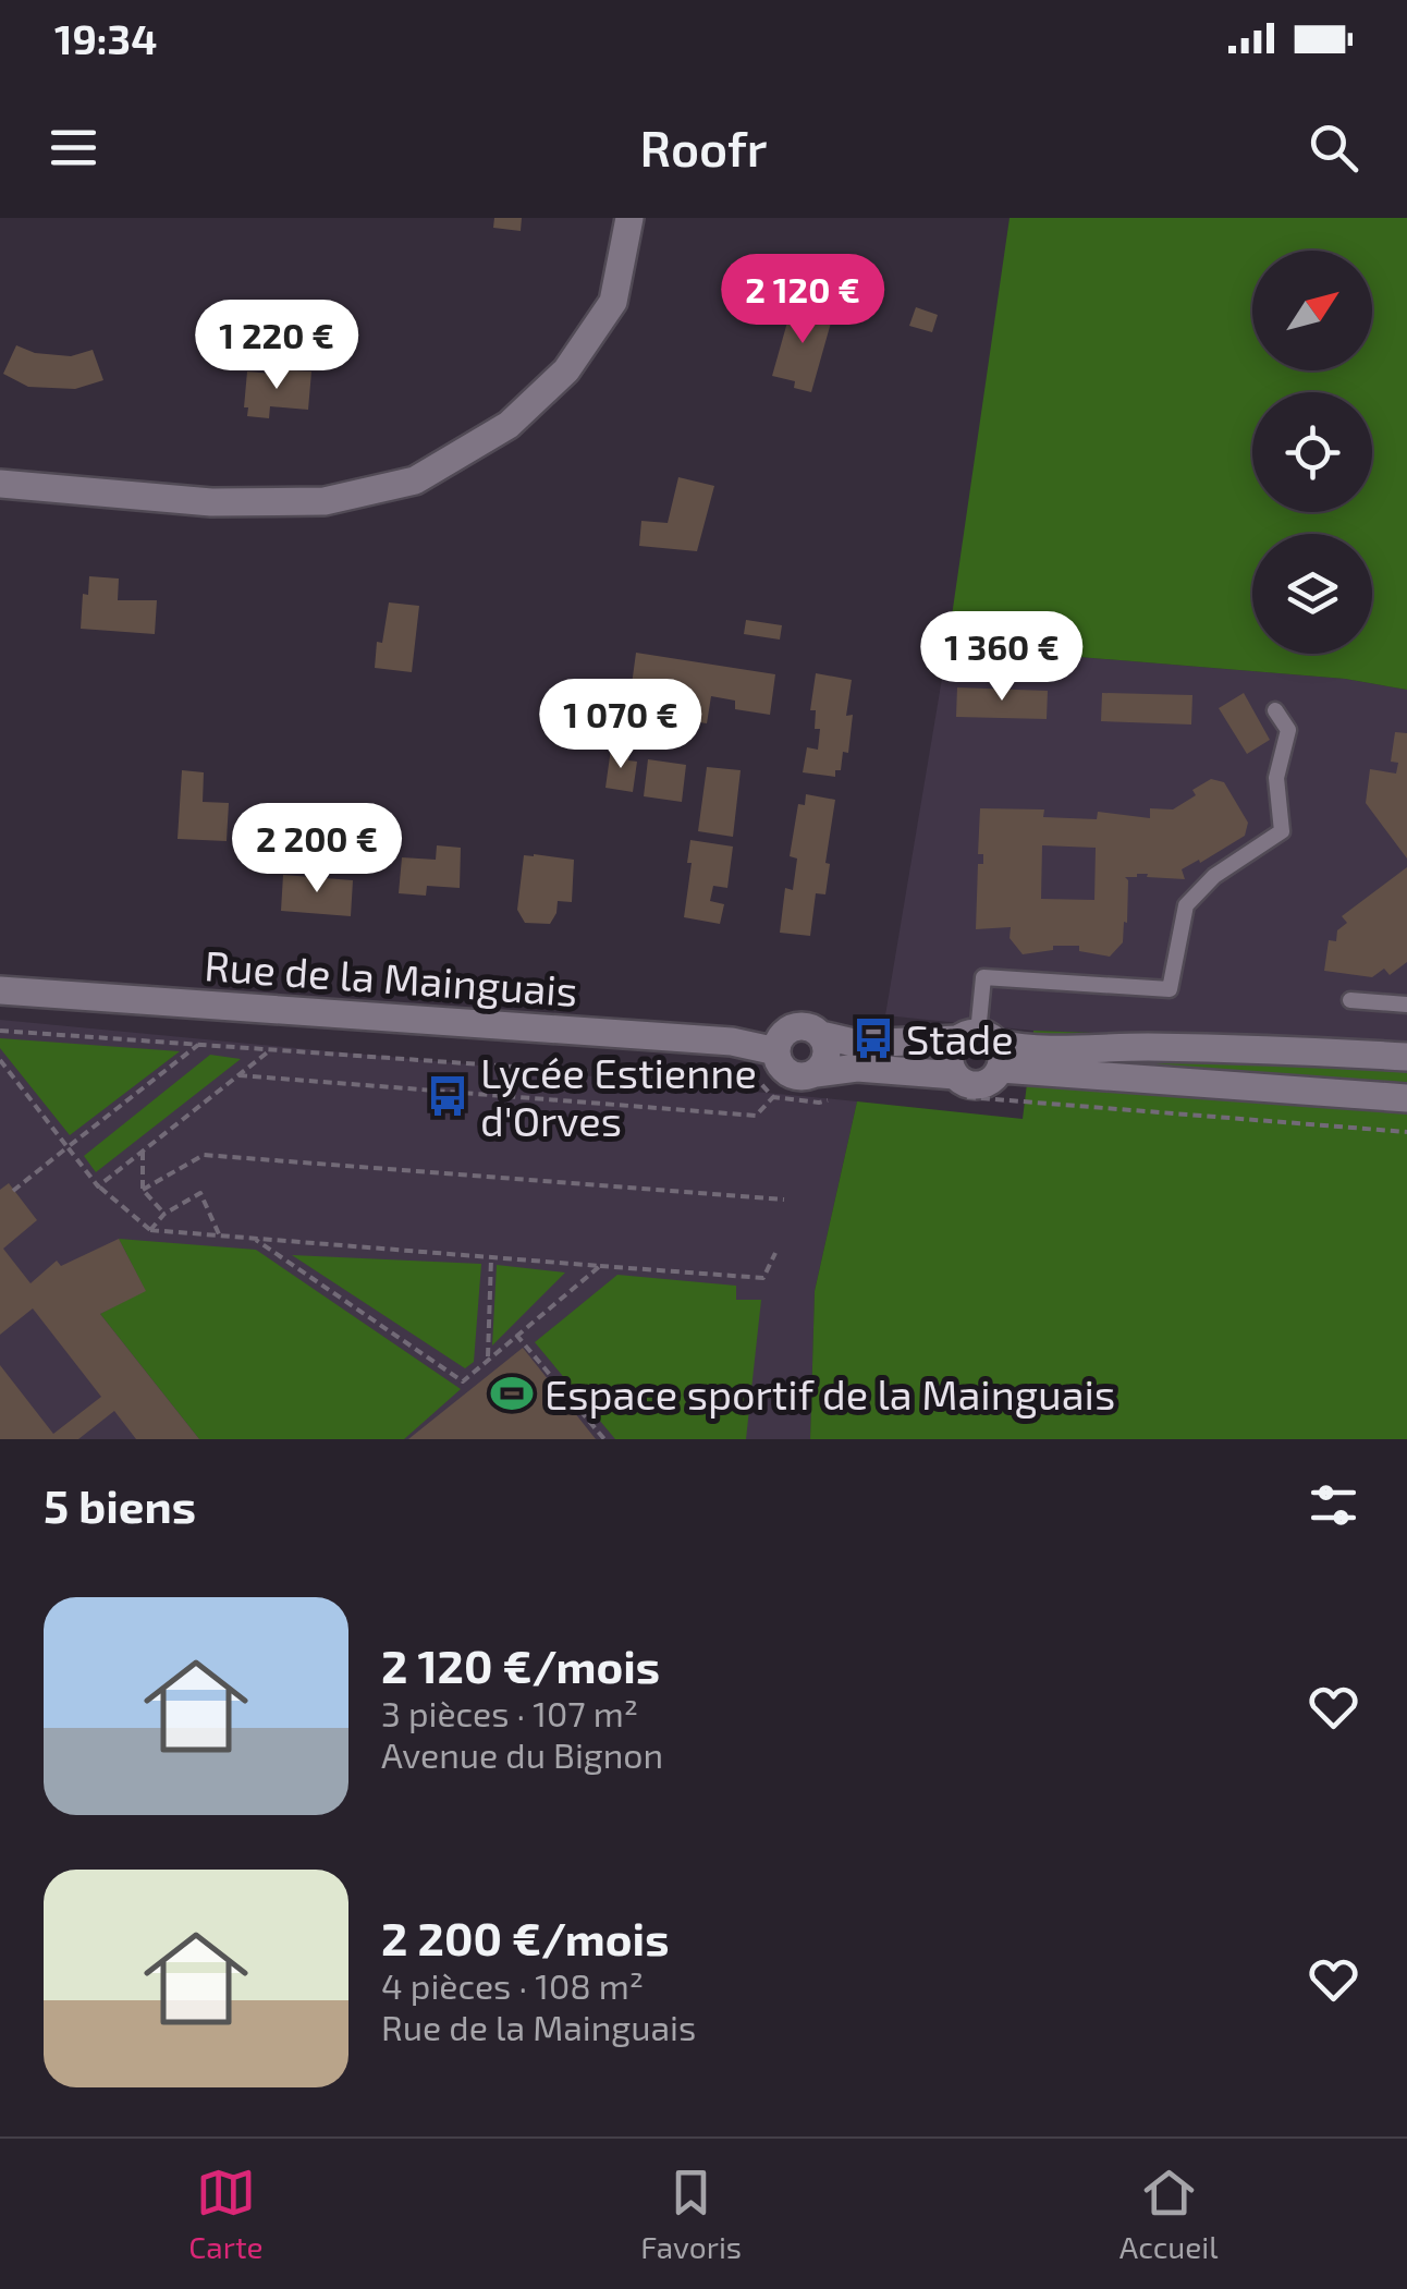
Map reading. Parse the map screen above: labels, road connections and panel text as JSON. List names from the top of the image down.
{
  "streets": {
    "street": ["Rue de la Mainguais"]
  },
  "places": {
    "bus stop": ["Stade", "Lycée Estienne d'Orves"],
    "sports": ["Espace sportif de la Mainguais"]
  },
  "north": "top right",
  "page": {
    "status": "19:34",
    "header": "Roofr",
    "price": [
      "2 120 €",
      "1 220 €",
      "1 360 €",
      "1 070 €",
      "2 200 €"
    ],
    "heading": "5 biens",
    "list": [
      {
        "name": "2 120 €/mois",
        "note": "3 pièces · 107 m² · Avenue du Bignon"
      },
      {
        "name": "2 200 €/mois",
        "note": "4 pièces · 108 m² · Rue de la Mainguais"
      }
    ],
    "tabs": ["Carte", "Favoris", "Accueil"]
  }
}
